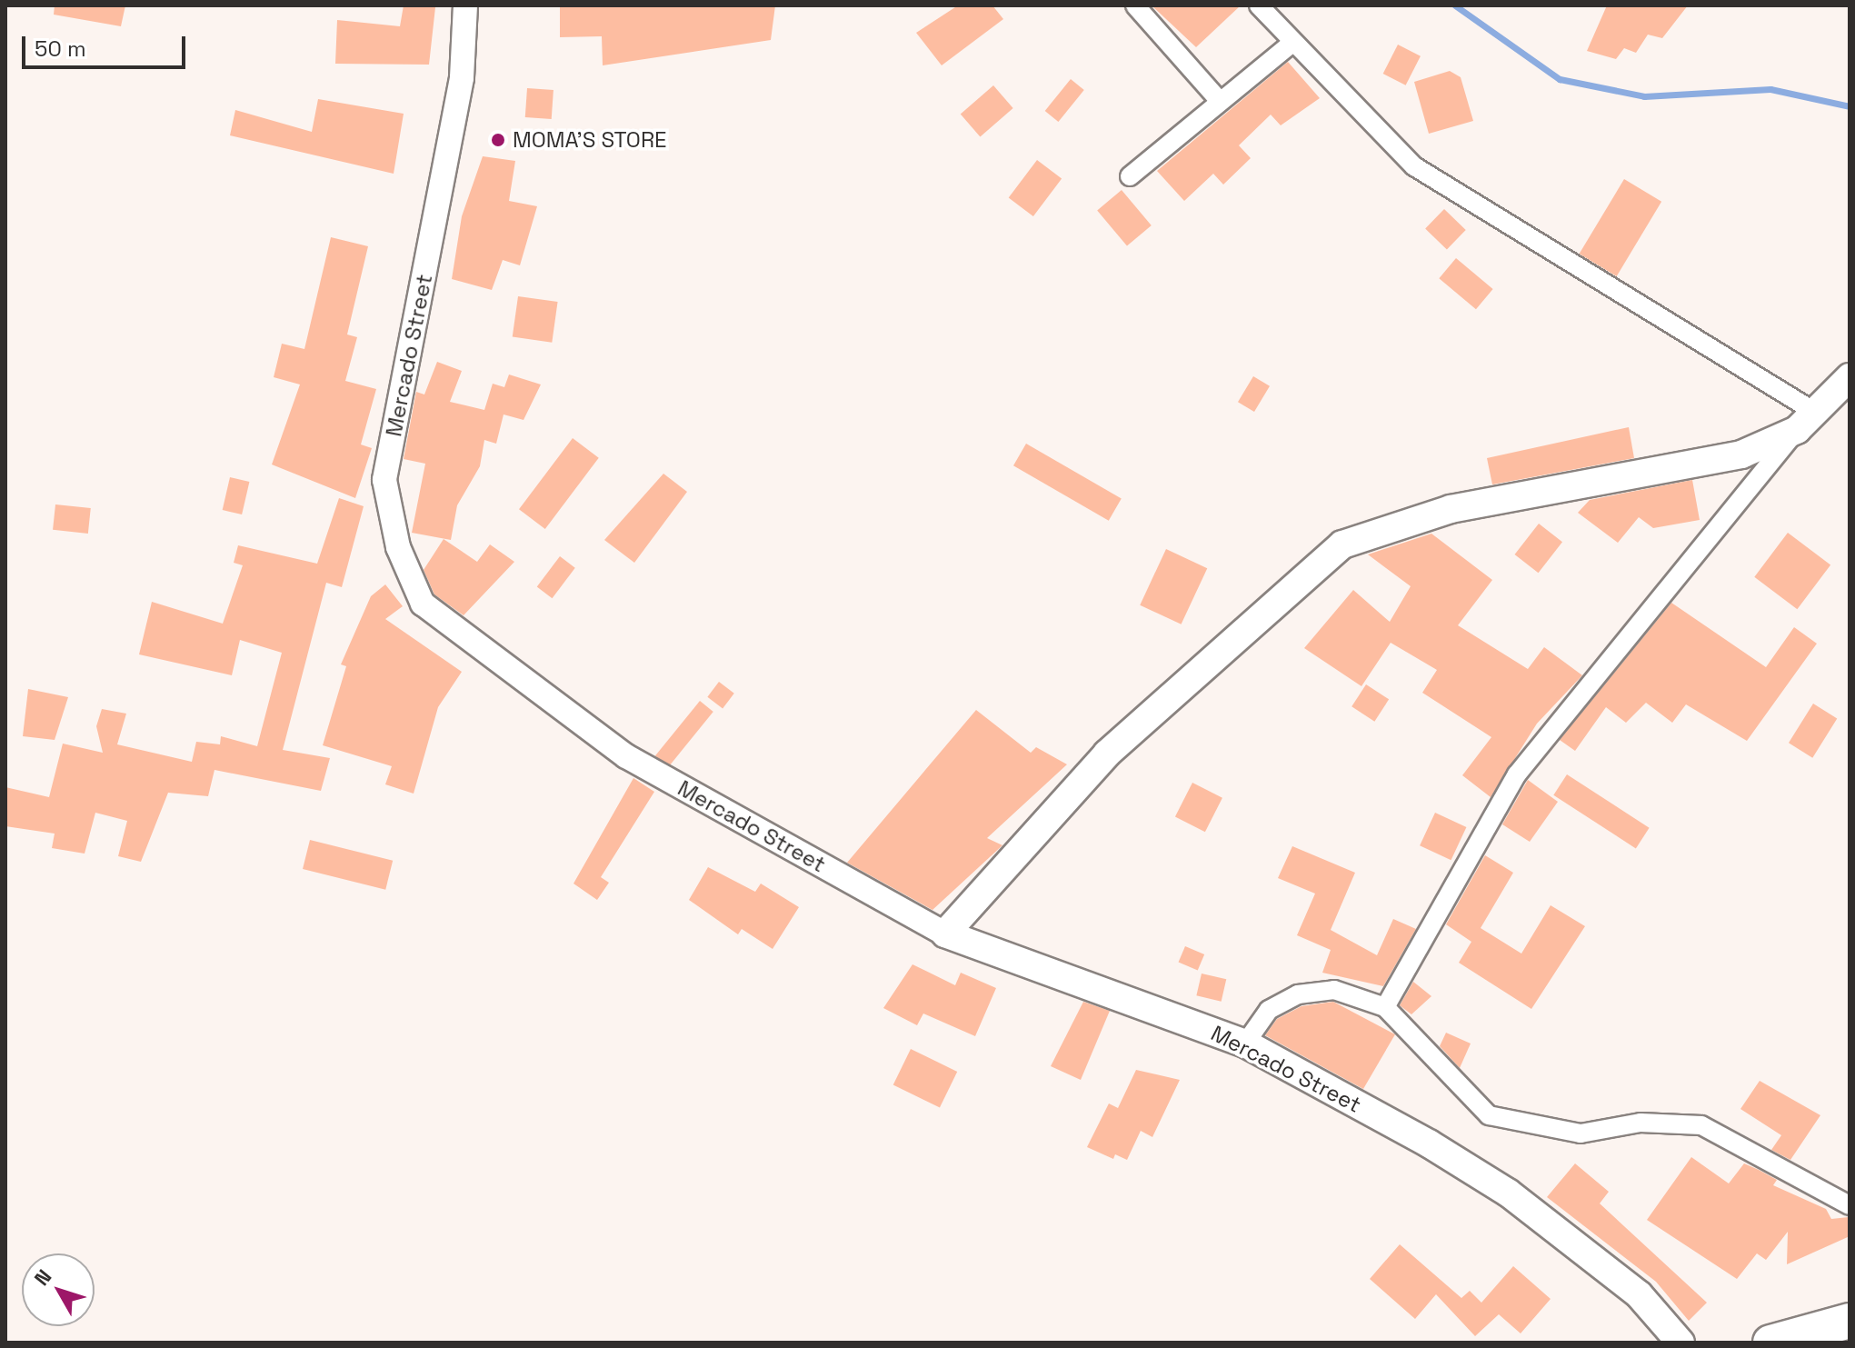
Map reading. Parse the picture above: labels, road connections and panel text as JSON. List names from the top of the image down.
{
  "streets": {
    "main road": ["Mercado Street"]
  },
  "places": ["MOMA'S STORE"],
  "scale_bar": "50 m",
  "north": "top left"
}
